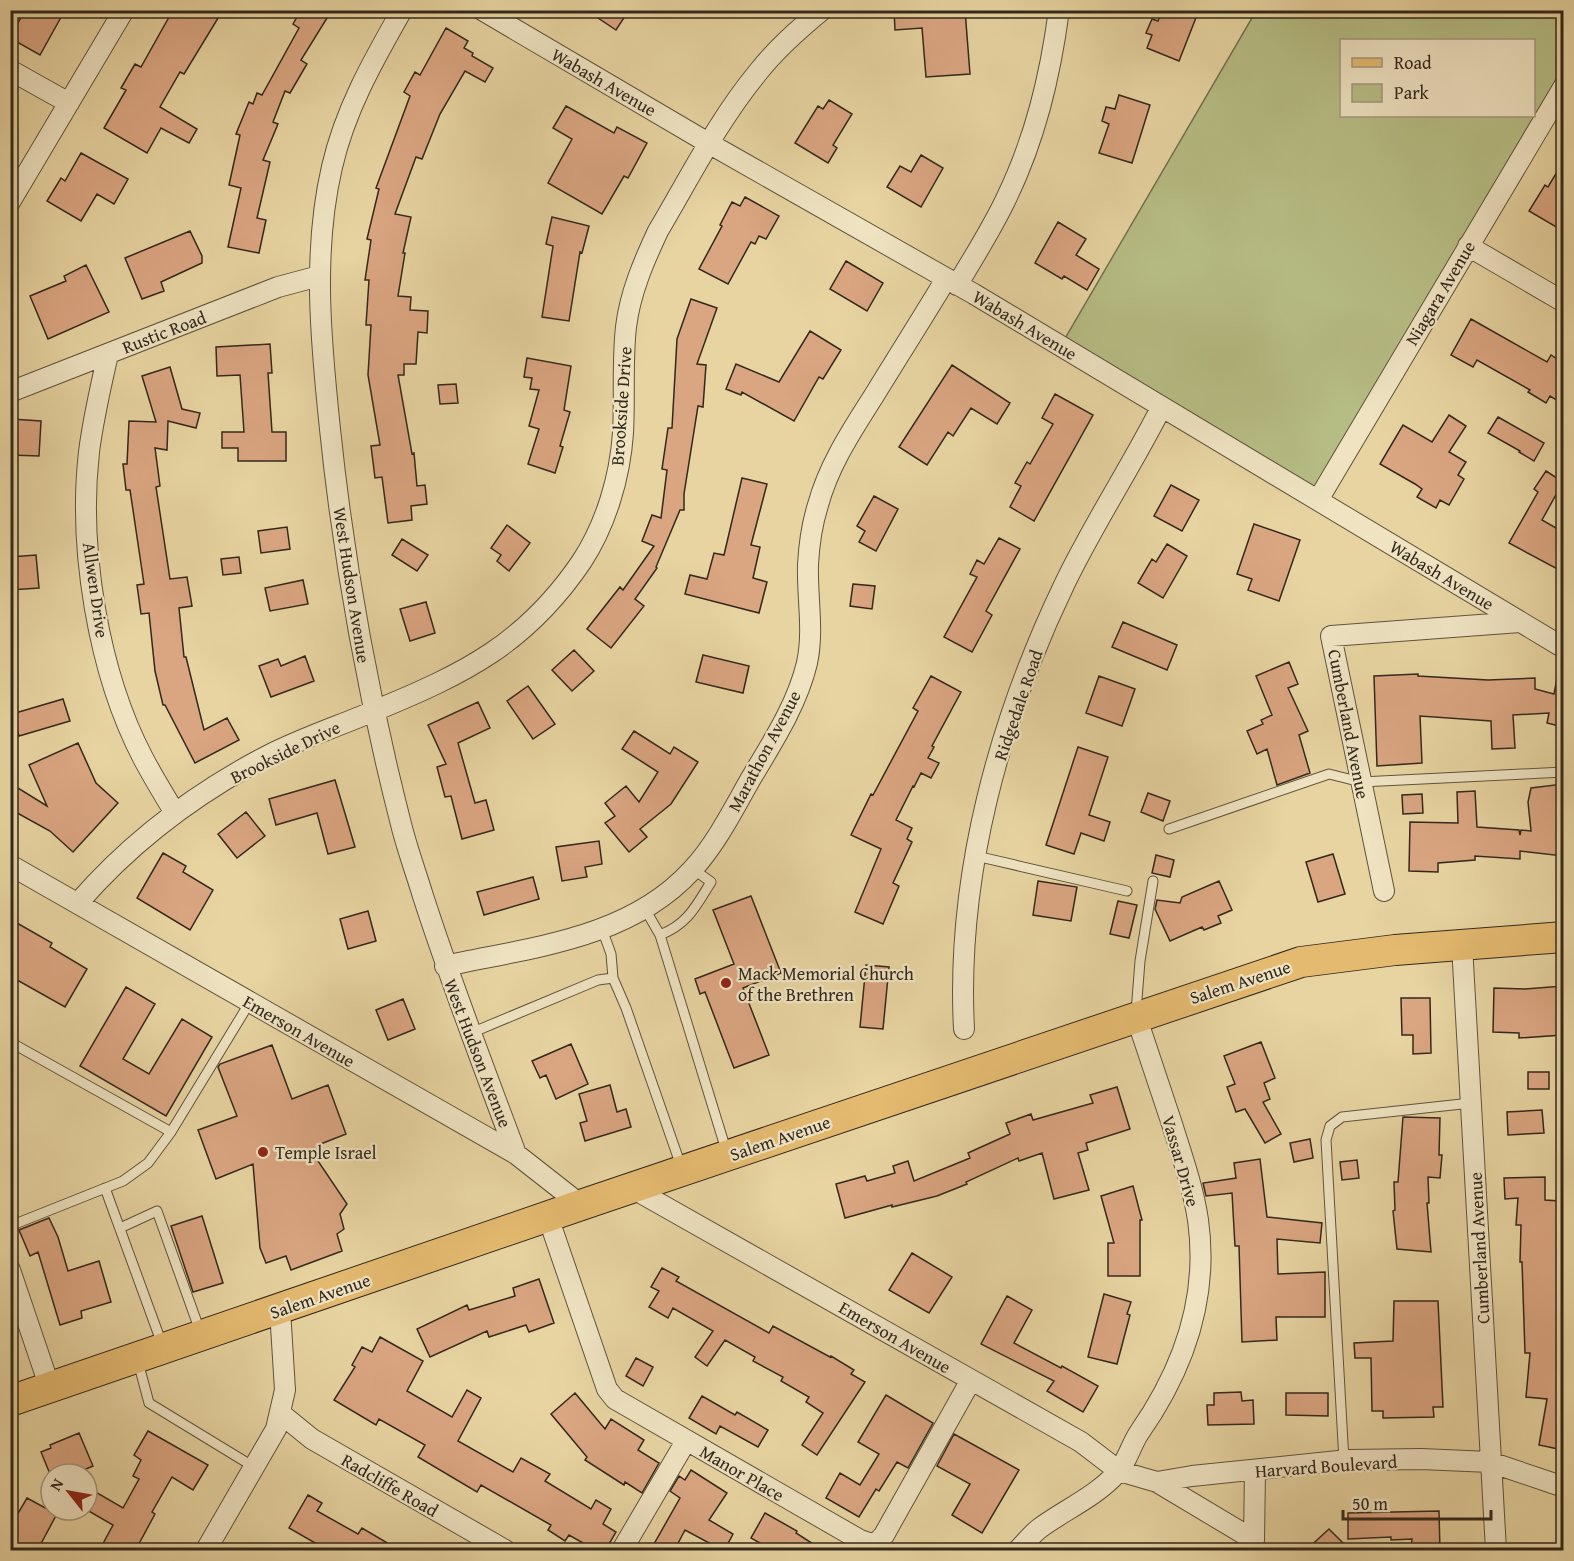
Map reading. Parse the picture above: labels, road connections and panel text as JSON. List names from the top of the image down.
{
  "streets": {
    "main road": ["Salem Avenue"],
    "street": [
      "Wabash Avenue",
      "Niagara Avenue",
      "Rustic Road",
      "Brookside Drive",
      "West Hudson Avenue",
      "Allwen Drive",
      "Ridgedale Road",
      "Cumberland Avenue",
      "Marathon Avenue",
      "Emerson Avenue",
      "Vassar Drive",
      "Harvard Boulevard",
      "Manor Place",
      "Radcliffe Road"
    ]
  },
  "crossings": [
    ["Wabash Avenue", "Niagara Avenue"],
    ["Wabash Avenue", "Brookside Drive"],
    ["Wabash Avenue", "Ridgedale Road"],
    ["Wabash Avenue", "Cumberland Avenue"],
    ["Wabash Avenue", "Marathon Avenue"],
    ["Rustic Road", "West Hudson Avenue"],
    ["Rustic Road", "Allwen Drive"],
    ["Brookside Drive", "West Hudson Avenue"],
    ["Brookside Drive", "Allwen Drive"],
    ["Brookside Drive", "Emerson Avenue"],
    ["West Hudson Avenue", "Marathon Avenue"],
    ["West Hudson Avenue", "Emerson Avenue"],
    ["Cumberland Avenue", "Salem Avenue"],
    ["Cumberland Avenue", "Harvard Boulevard"],
    ["Salem Avenue", "Emerson Avenue"],
    ["Salem Avenue", "Vassar Drive"],
    ["Salem Avenue", "Manor Place"],
    ["Emerson Avenue", "Vassar Drive"],
    ["Emerson Avenue", "Harvard Boulevard"],
    ["Emerson Avenue", "Manor Place"]
  ],
  "places": ["Mack Memorial Church of the Brethren", "Temple Israel"],
  "legend": ["Road", "Park"],
  "scale_bar": "50 m",
  "north": "top left"
}
